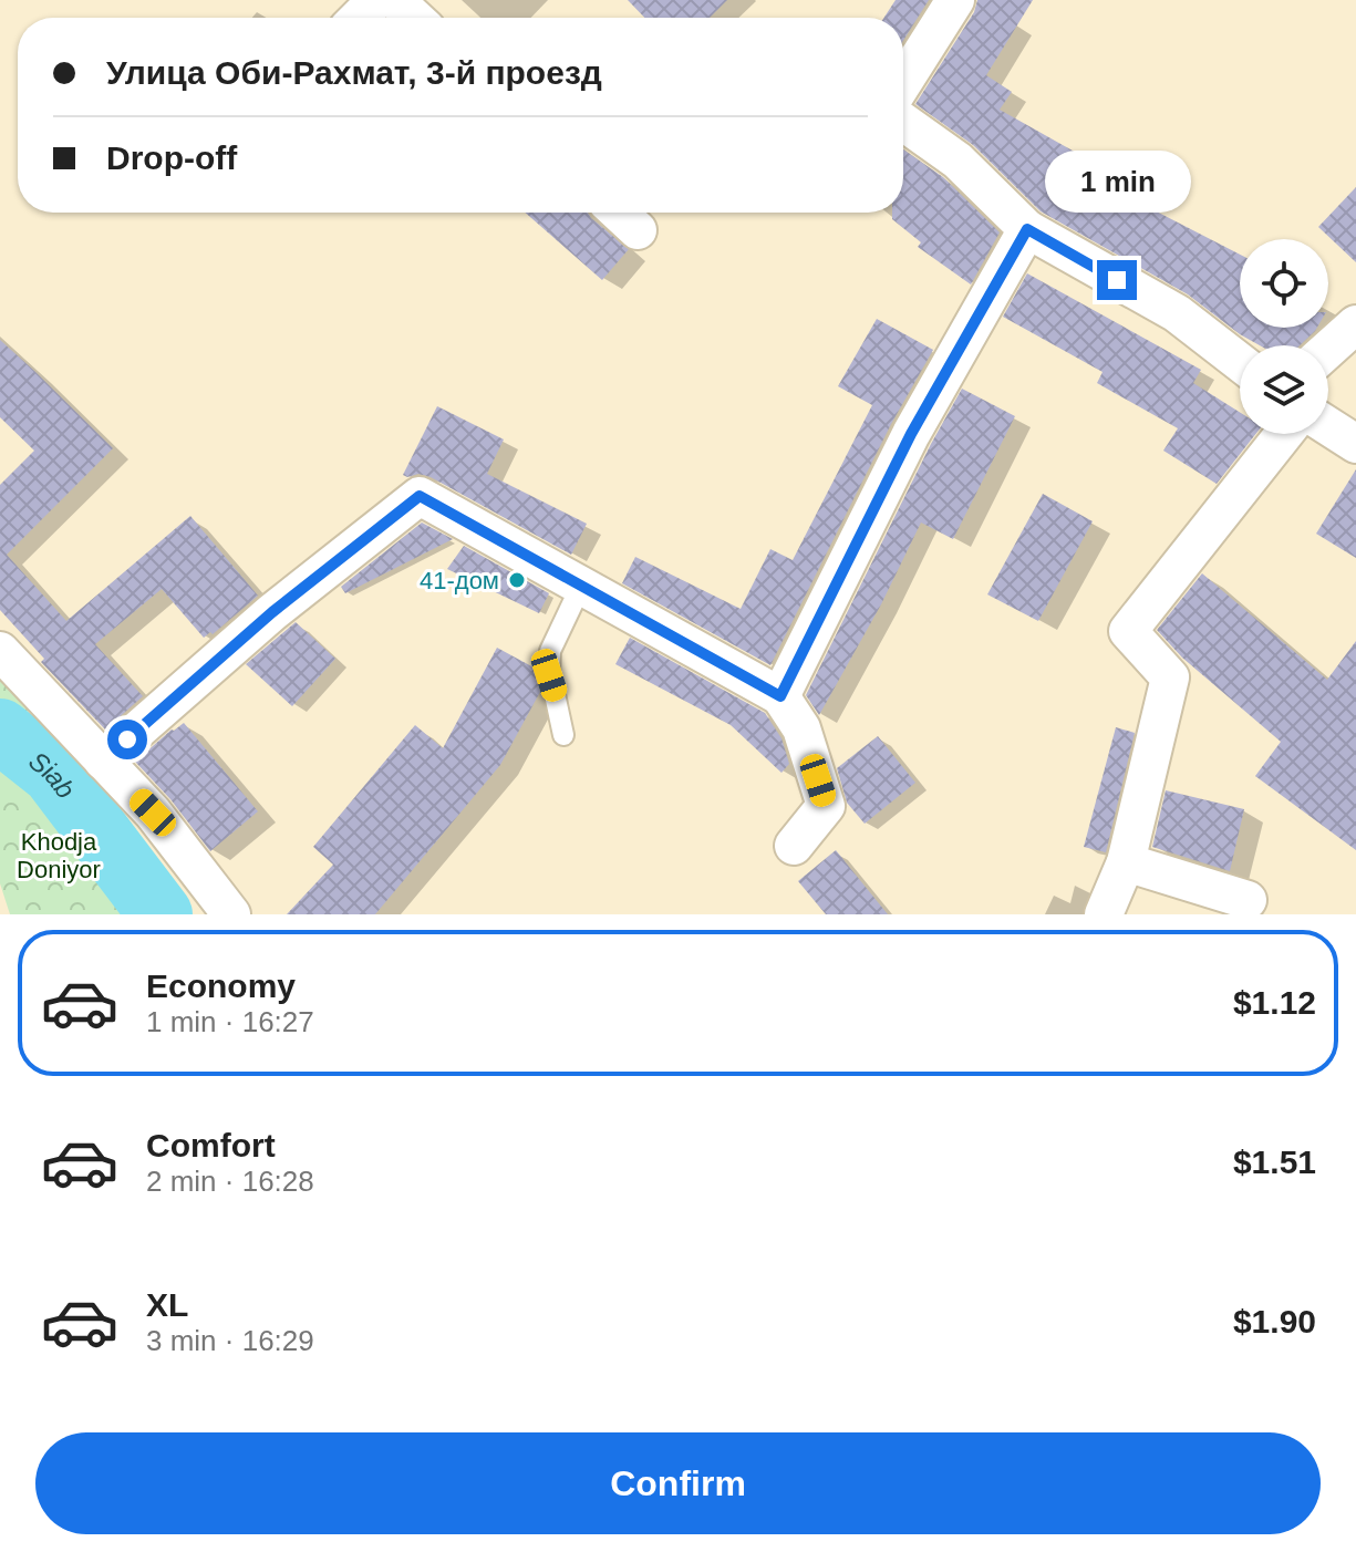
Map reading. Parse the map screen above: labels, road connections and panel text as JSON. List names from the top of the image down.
{
  "water": ["Siab"],
  "parks": ["Khodja Doniyor"],
  "places": ["41-дом"],
  "page": {
    "banner": ["Улица Оби-Рахмат, 3-й проезд", "Drop-off"],
    "bubble": "1 min",
    "list": [
      {
        "name": "Economy",
        "note": "1 min · 16:27",
        "value": "$1.12"
      },
      {
        "name": "Comfort",
        "note": "2 min · 16:28",
        "value": "$1.51"
      },
      {
        "name": "XL",
        "note": "3 min · 16:29",
        "value": "$1.90"
      }
    ],
    "buttons": "Confirm"
  }
}
